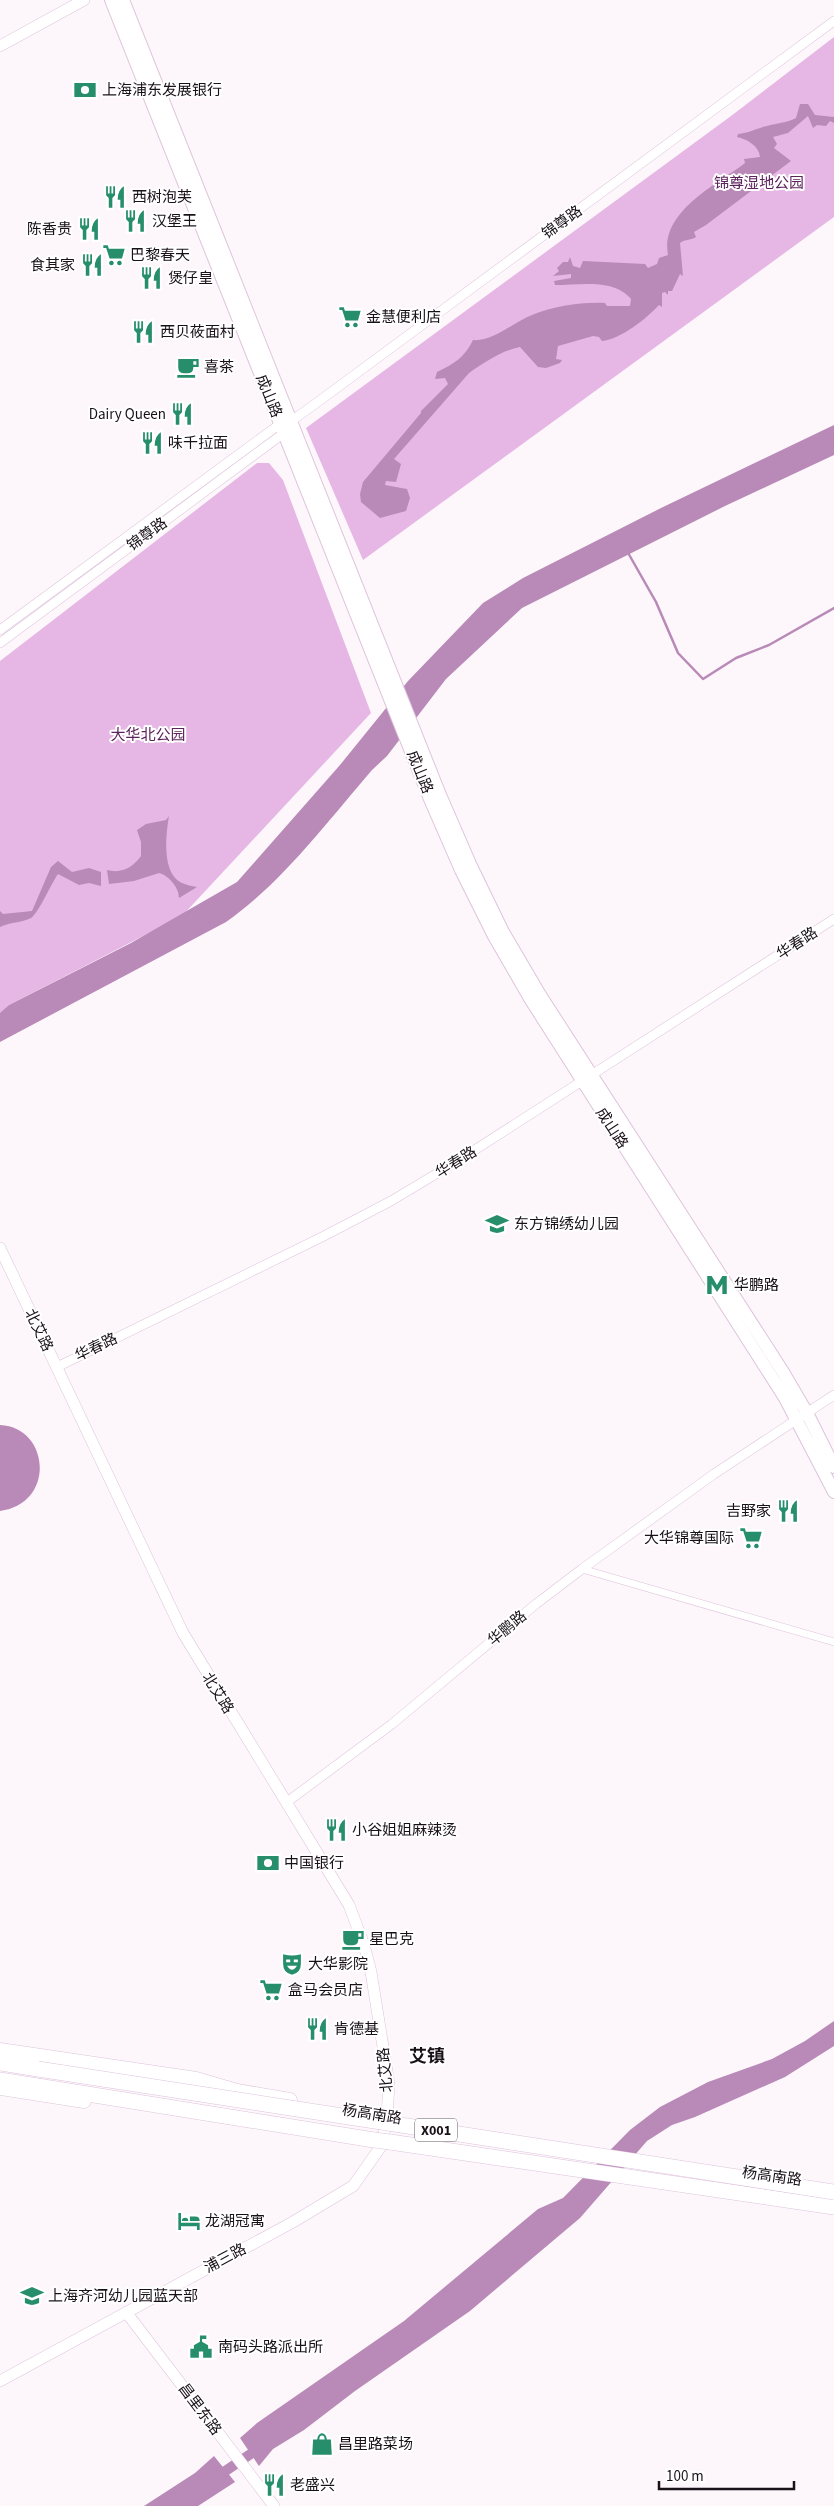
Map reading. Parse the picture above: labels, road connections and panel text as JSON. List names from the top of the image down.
{
  "streets": {
    "highway": ["杨高南路", "X001"],
    "main road": ["成山路"],
    "street": [
      "锦尊路",
      "华春路",
      "北艾路",
      "华鹏路",
      "浦三路",
      "昌里东路"
    ]
  },
  "crossings": [
    ["锦尊路", "成山路"],
    ["成山路", "华春路"],
    ["成山路", "华鹏路"],
    ["华春路", "北艾路"],
    ["北艾路", "华鹏路"],
    ["北艾路", "杨高南路"],
    ["北艾路", "浦三路"],
    ["杨高南路", "浦三路"],
    ["浦三路", "昌里东路"]
  ],
  "districts": ["艾镇"],
  "parks": ["锦尊湿地公园", "大华北公园"],
  "places": {
    "bank": ["上海浦东发展银行", "中国银行"],
    "restaurant": [
      "西树泡芙",
      "汉堡王",
      "陈香贵",
      "食其家",
      "煲仔皇",
      "西贝莜面村",
      "Dairy Queen",
      "味千拉面",
      "吉野家",
      "小谷姐姐麻辣烫",
      "肯德基",
      "老盛兴"
    ],
    "supermarket": [
      "巴黎春天",
      "金慧便利店",
      "大华锦尊国际",
      "盒马会员店"
    ],
    "cafe": ["喜茶", "星巴克"],
    "school or university": ["东方锦绣幼儿园", "上海齐河幼儿园蓝天部"],
    "metro station": ["华鹏路"],
    "theatre": ["大华影院"],
    "hotel": ["龙湖冠寓"],
    "public building": ["南码头路派出所"],
    "shop": ["昌里路菜场"]
  },
  "scale_bar": "100 m"
}
